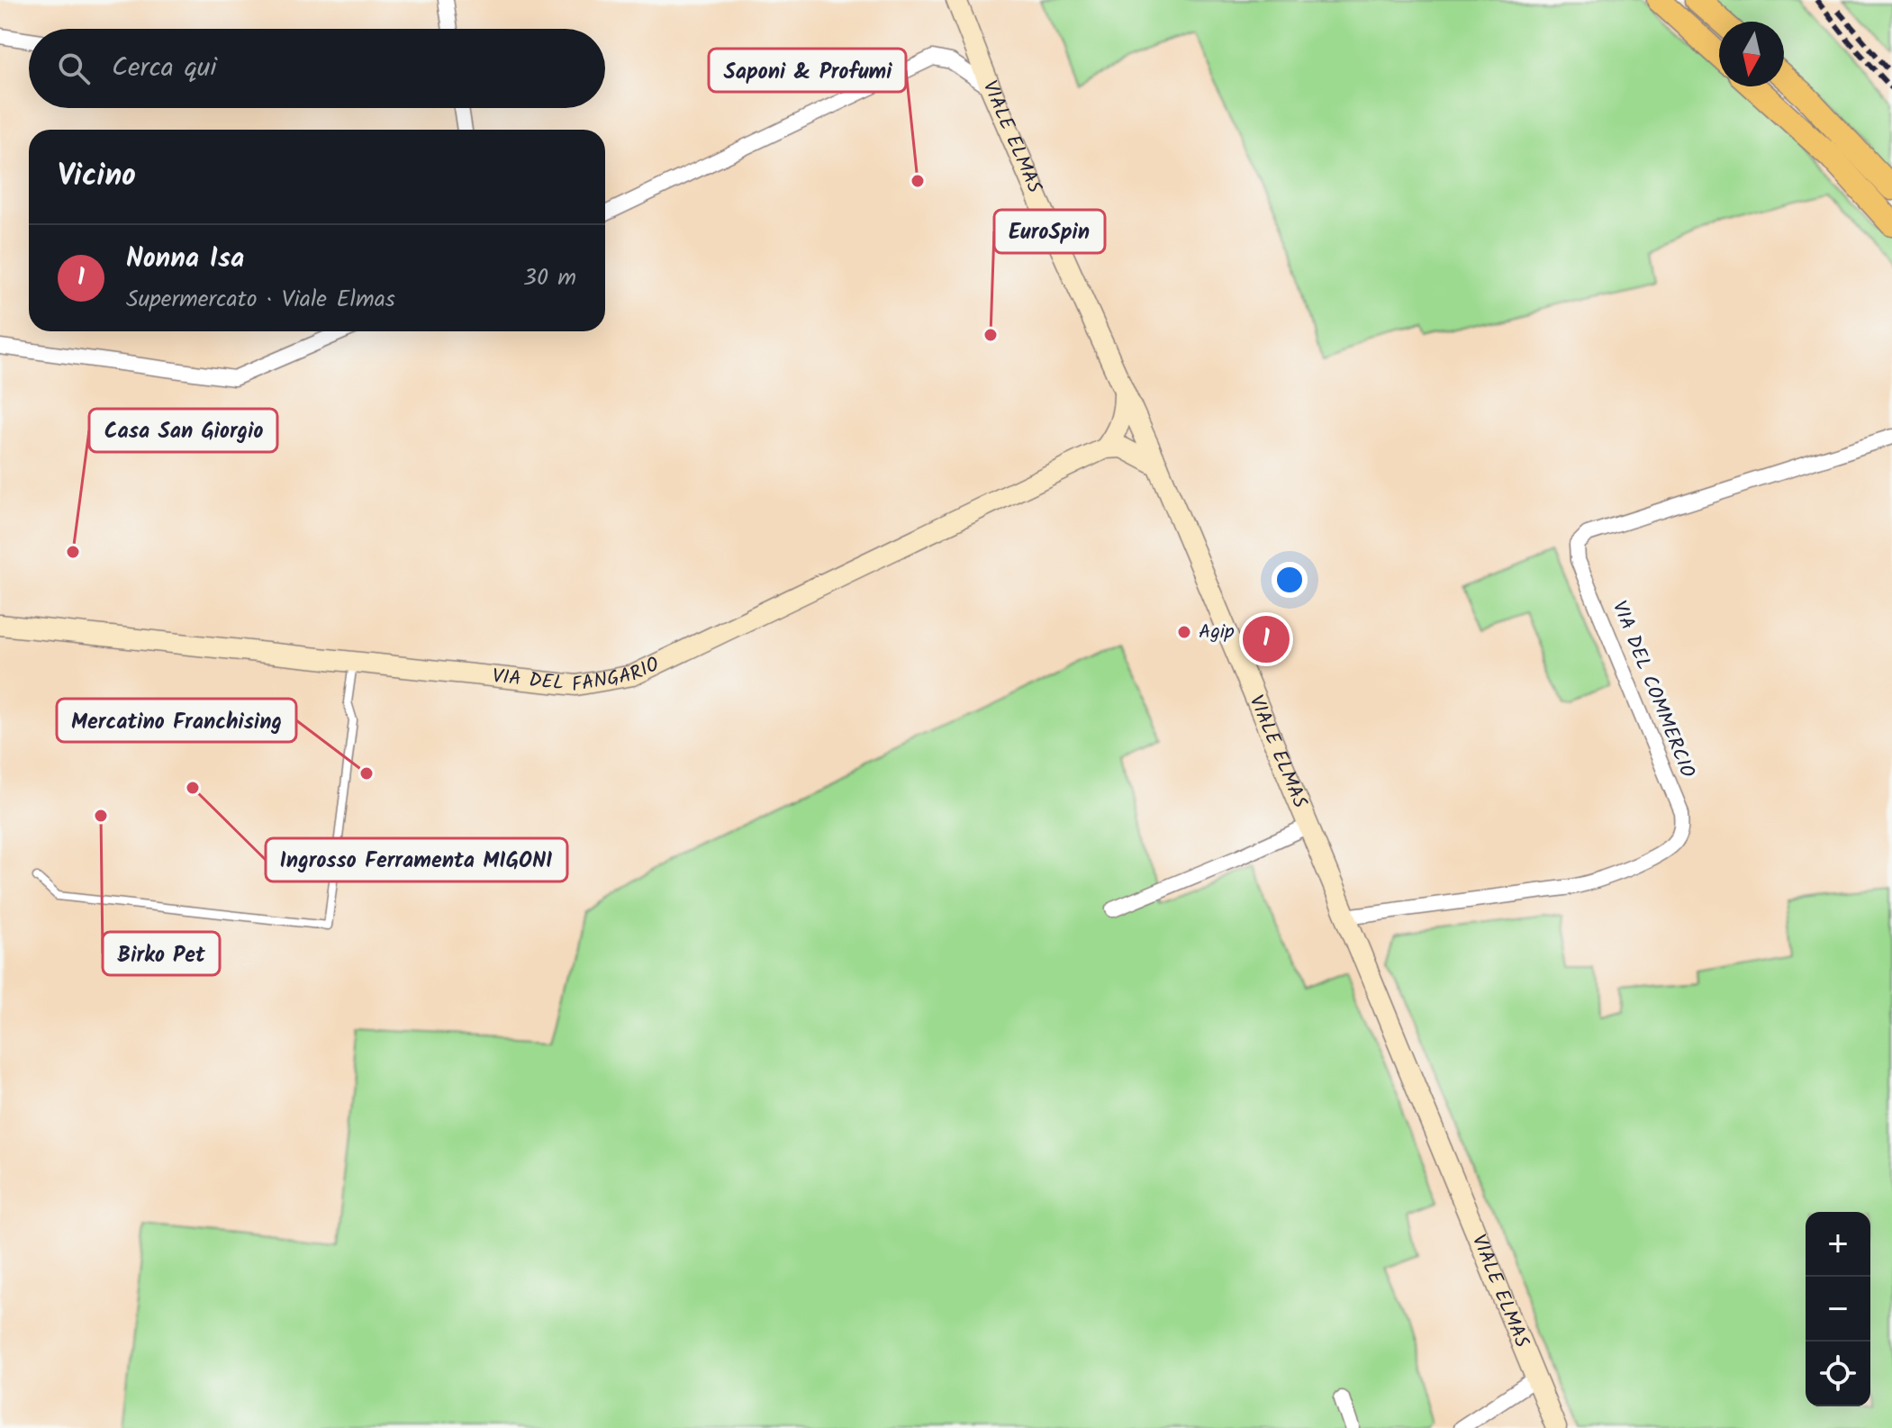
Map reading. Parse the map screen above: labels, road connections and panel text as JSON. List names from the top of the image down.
{
  "streets": {
    "main road": ["VIALE ELMAS", "VIA DEL FANGARIO"],
    "street": ["VIA DEL COMMERCIO"]
  },
  "crossings": [
    ["VIALE ELMAS", "VIA DEL COMMERCIO"]
  ],
  "places": [
    "Saponi & Profumi",
    "EuroSpin",
    "Casa San Giorgio",
    "Agip",
    "Mercatino Franchising",
    "Ingrosso Ferramenta MIGONI",
    "Birko Pet"
  ],
  "north": "bottom",
  "page": {
    "search": "Cerca qui",
    "heading": "Vicino",
    "list": [
      {
        "mark": "1",
        "name": "Nonna Isa",
        "note": "Supermercato · Viale Elmas",
        "value": "30 m"
      }
    ],
    "pins": "1",
    "map_buttons": ["+", "−"]
  }
}
